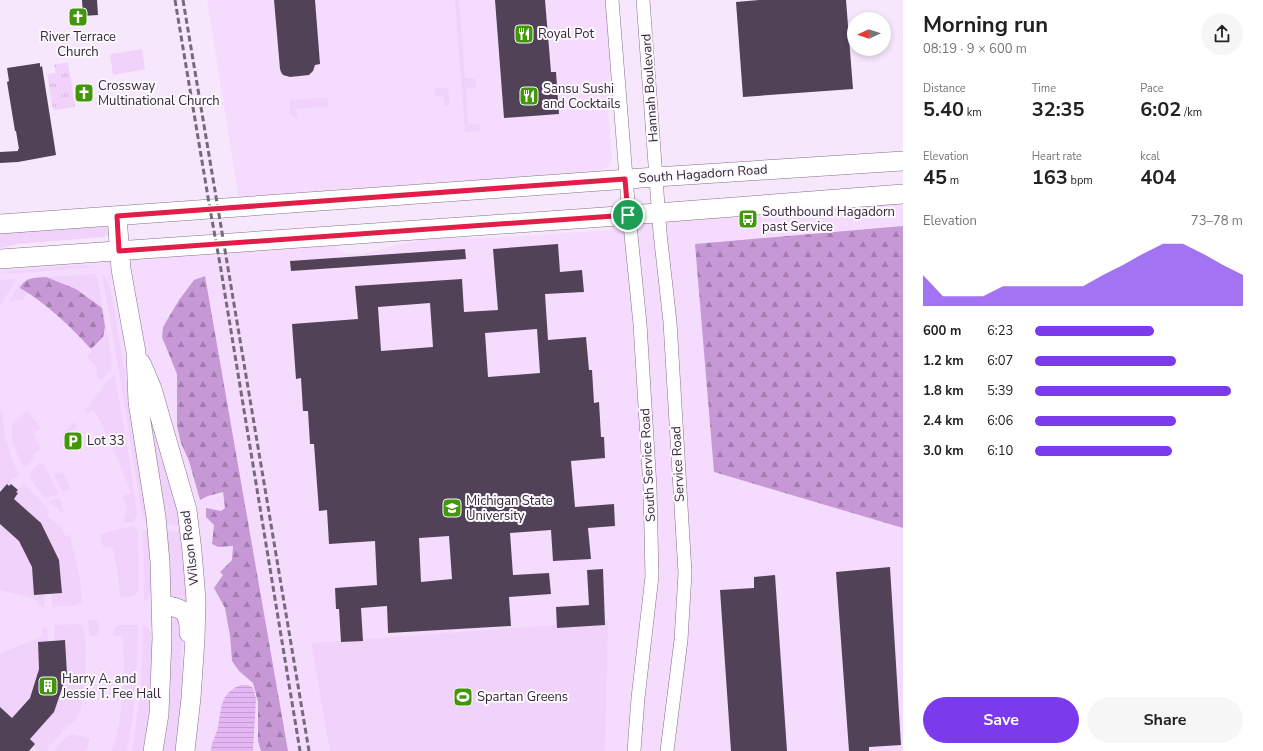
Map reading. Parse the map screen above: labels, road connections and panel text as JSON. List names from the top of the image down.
{
  "streets": {
    "street": [
      "Hannah Boulevard",
      "South Hagadorn Road",
      "Service Road",
      "South Service Road",
      "Wilson Road"
    ]
  },
  "crossings": [
    ["Hannah Boulevard", "South Hagadorn Road"],
    ["Hannah Boulevard", "Service Road"],
    ["South Hagadorn Road", "Service Road"],
    ["South Hagadorn Road", "South Service Road"],
    ["South Hagadorn Road", "Wilson Road"]
  ],
  "places": {
    "church": ["River Terrace Church", "Crossway Multinational Church"],
    "restaurant": ["Royal Pot", "Sansu Sushi and Cocktails"],
    "bus stop": ["Southbound Hagadorn past Service"],
    "parking": ["Lot 33"],
    "school or university": ["Michigan State University"],
    "building": ["Harry A. and Jessie T. Fee Hall"],
    "sports": ["Spartan Greens"]
  },
  "north": "left",
  "page": {
    "heading": ["Morning run", "08:19 · 9 × 600 m"],
    "stats": [
      ["Distance", "5.40 km"],
      ["Time", "32:35"],
      ["Pace", "6:02 /km"],
      ["Elevation", "45 m"],
      ["Heart rate", "163 bpm"],
      ["kcal", "404"]
    ],
    "chart": ["Elevation", "73–78 m"],
    "list": [
      {
        "name": "600 m",
        "note": "6:23"
      },
      {
        "name": "1.2 km",
        "note": "6:07"
      },
      {
        "name": "1.8 km",
        "note": "5:39"
      },
      {
        "name": "2.4 km",
        "note": "6:06"
      },
      {
        "name": "3.0 km",
        "note": "6:10"
      }
    ],
    "buttons": ["Save", "Share"]
  }
}
